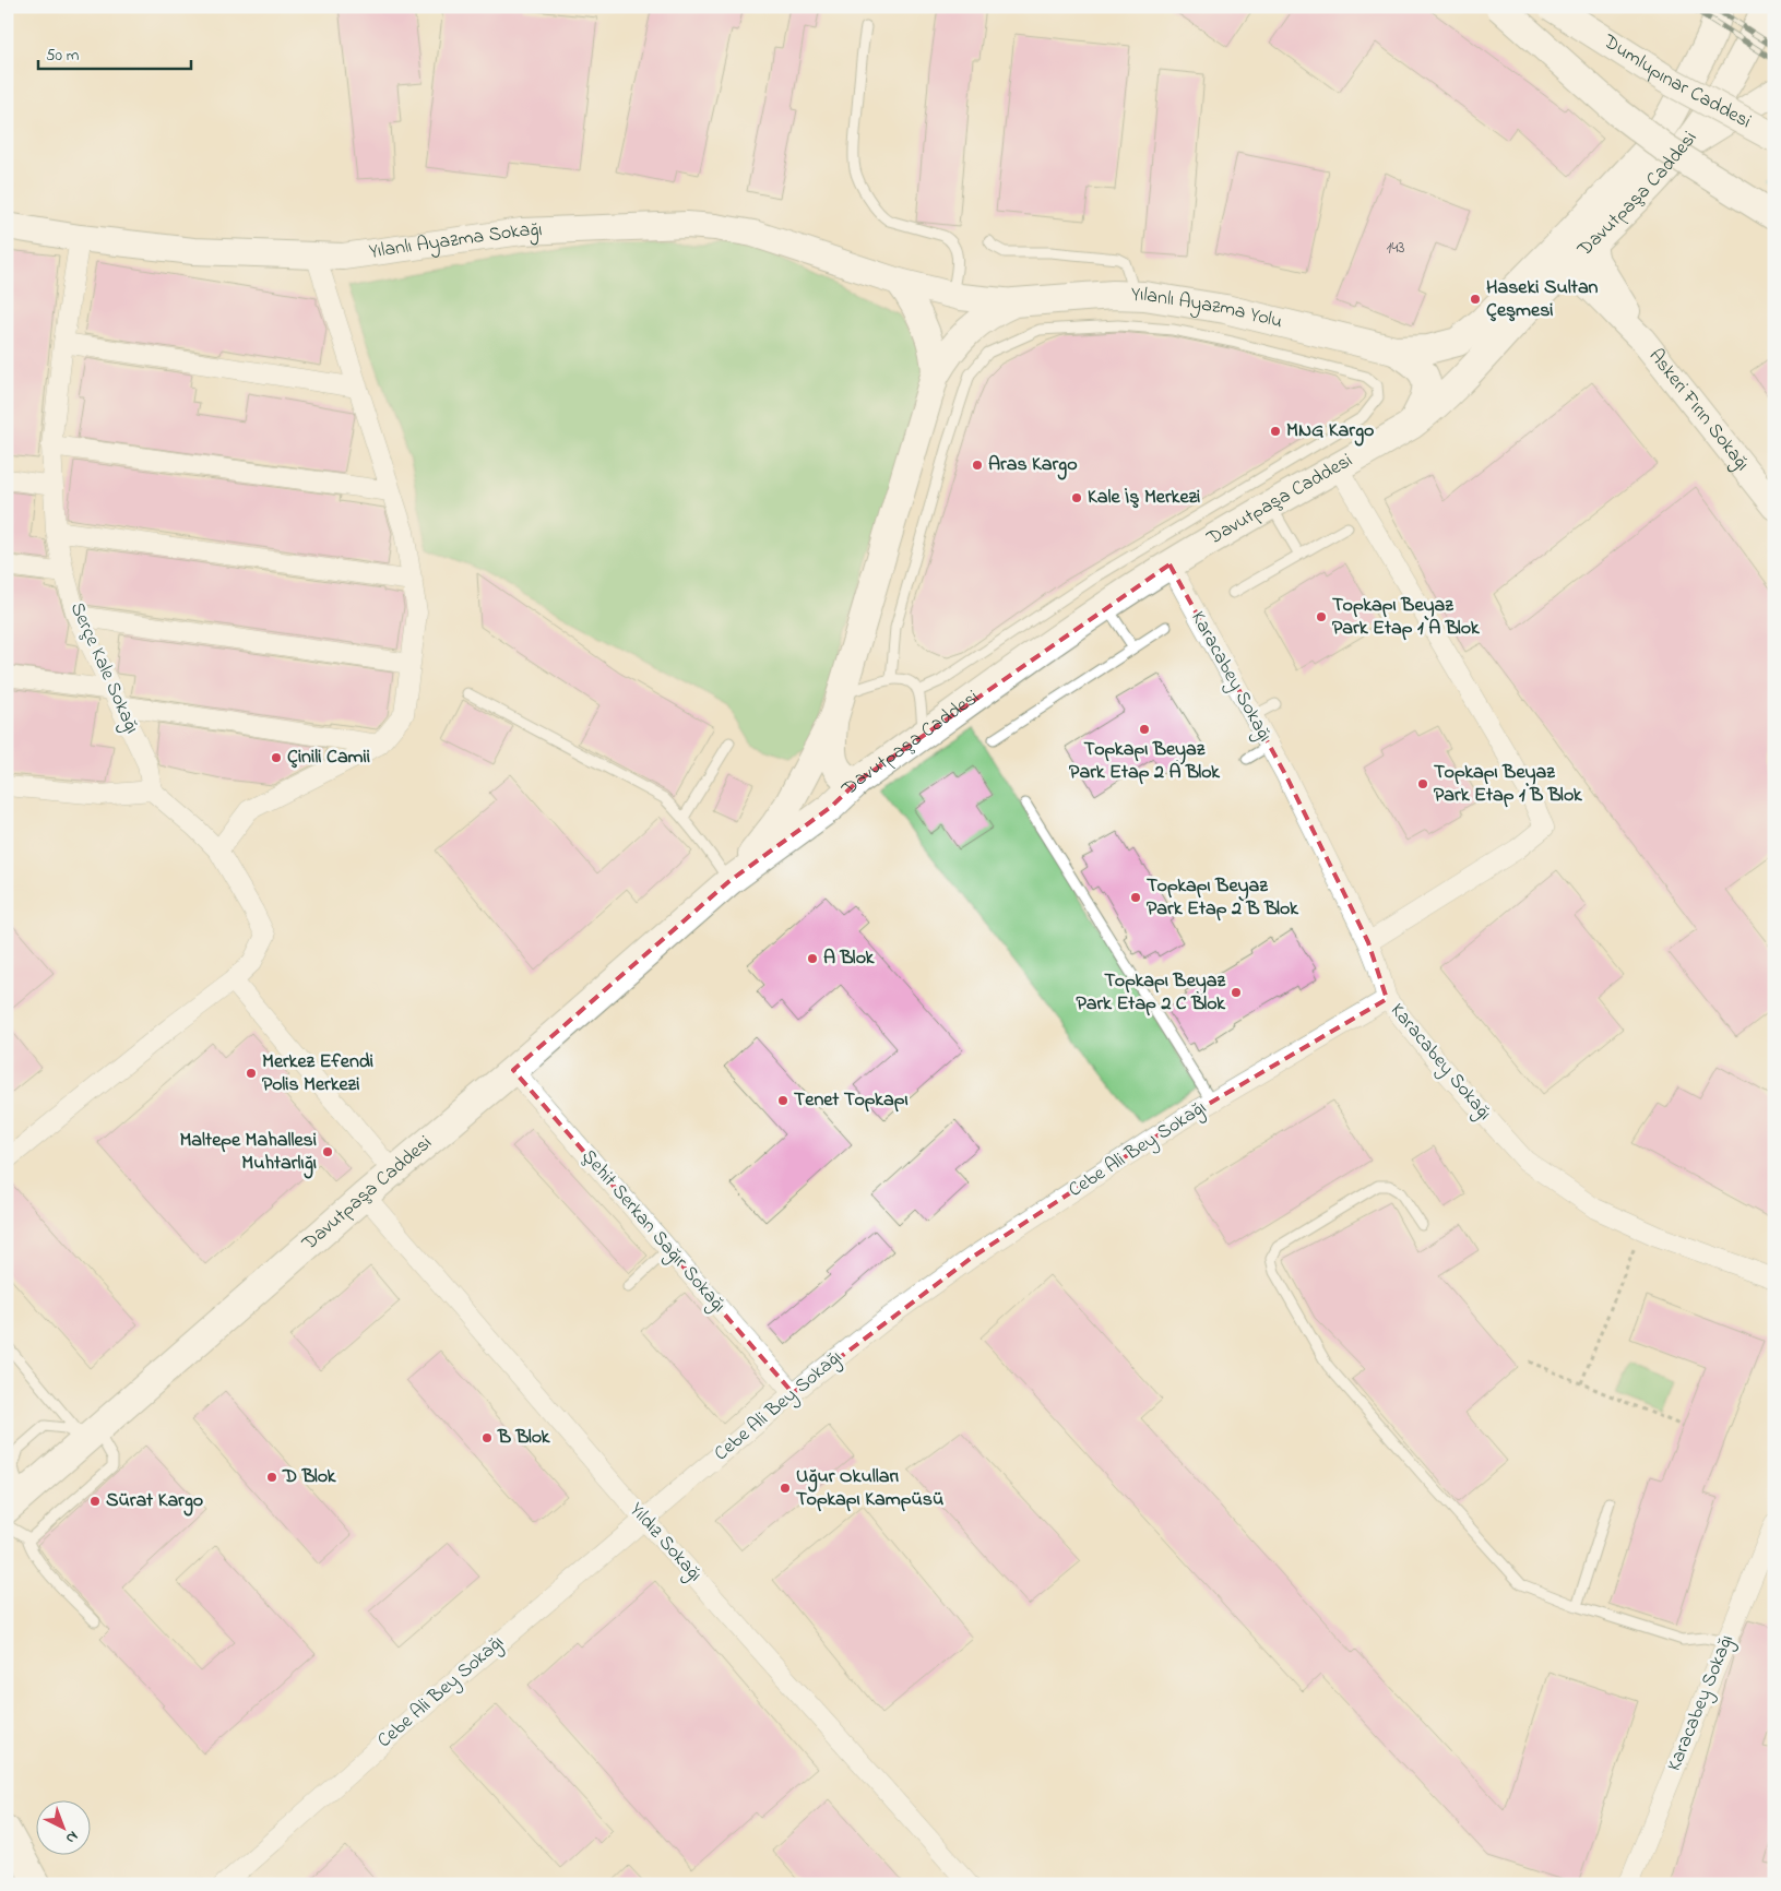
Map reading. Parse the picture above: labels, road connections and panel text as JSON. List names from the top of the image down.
{
  "streets": {
    "main road": ["Dumlupınar Caddesi", "Davutpaşa Caddesi", "Yılanlı Ayazma Yolu"],
    "street": [
      "Yılanlı Ayazma Sokağı",
      "Askeri Fırın Sokağı",
      "Serçe Kale Sokağı",
      "Karacabey Sokağı",
      "Cebe Ali Bey Sokağı",
      "Şehit Serkan Sağır Sokağı",
      "Yıldız Sokağı"
    ]
  },
  "crossings": [
    ["Davutpaşa Caddesi", "Yılanlı Ayazma Sokağı"],
    ["Davutpaşa Caddesi", "Yılanlı Ayazma Yolu"],
    ["Davutpaşa Caddesi", "Askeri Fırın Sokağı"],
    ["Davutpaşa Caddesi", "Karacabey Sokağı"],
    ["Davutpaşa Caddesi", "Şehit Serkan Sağır Sokağı"],
    ["Davutpaşa Caddesi", "Yıldız Sokağı"],
    ["Yılanlı Ayazma Sokağı", "Yılanlı Ayazma Yolu"],
    ["Yılanlı Ayazma Sokağı", "Serçe Kale Sokağı"],
    ["Karacabey Sokağı", "Cebe Ali Bey Sokağı"],
    ["Cebe Ali Bey Sokağı", "Şehit Serkan Sağır Sokağı"],
    ["Cebe Ali Bey Sokağı", "Yıldız Sokağı"]
  ],
  "places": [
    "Haseki Sultan Çeşmesi",
    "MNG Kargo",
    "Aras Kargo",
    "Kale İş Merkezi",
    "Topkapı Beyaz Park Etap 1 A Blok",
    "Topkapı Beyaz Park Etap 2 A Blok",
    "Çinili Camii",
    "Topkapı Beyaz Park Etap 1 B Blok",
    "Topkapı Beyaz Park Etap 2 B Blok",
    "A Blok",
    "Topkapı Beyaz Park Etap 2 C Blok",
    "Merkez Efendi Polis Merkezi",
    "Tenet Topkapı",
    "Maltepe Mahallesi Muhtarlığı",
    "B Blok",
    "D Blok",
    "Uğur Okulları Topkapı Kampüsü",
    "Sürat Kargo"
  ],
  "house_numbers": ["143"],
  "scale_bar": "50 m",
  "north": "bottom right"
}
